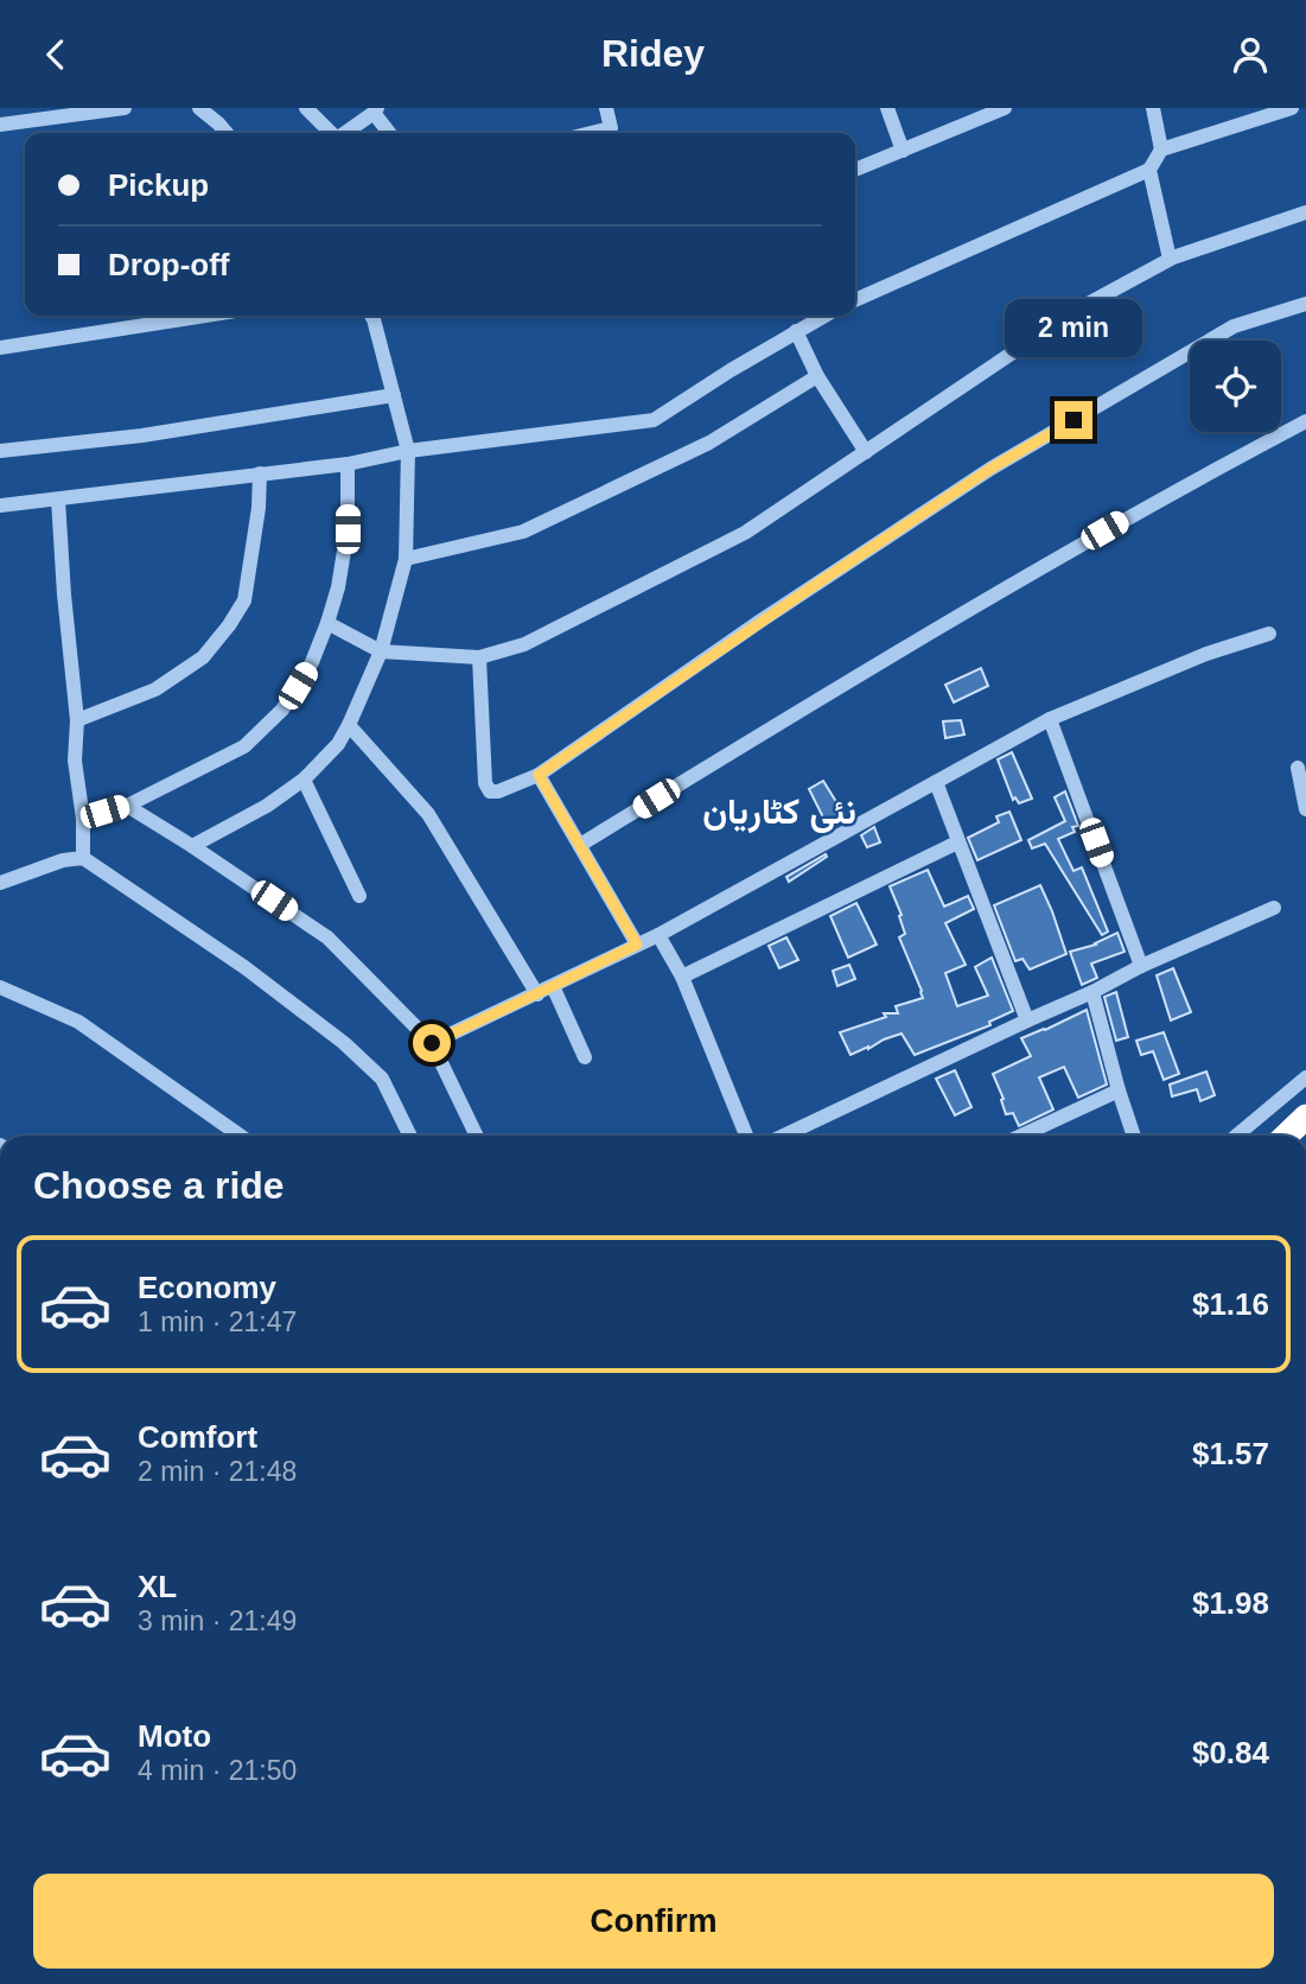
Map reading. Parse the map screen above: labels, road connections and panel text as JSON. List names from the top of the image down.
{
  "districts": ["نئی کٹاریان"],
  "page": {
    "header": "Ridey",
    "banner": ["Pickup", "Drop-off"],
    "bubble": "2 min",
    "heading": "Choose a ride",
    "list": [
      {
        "name": "Economy",
        "note": "1 min · 21:47",
        "value": "$1.16"
      },
      {
        "name": "Comfort",
        "note": "2 min · 21:48",
        "value": "$1.57"
      },
      {
        "name": "XL",
        "note": "3 min · 21:49",
        "value": "$1.98"
      },
      {
        "name": "Moto",
        "note": "4 min · 21:50",
        "value": "$0.84"
      }
    ],
    "buttons": "Confirm"
  }
}
